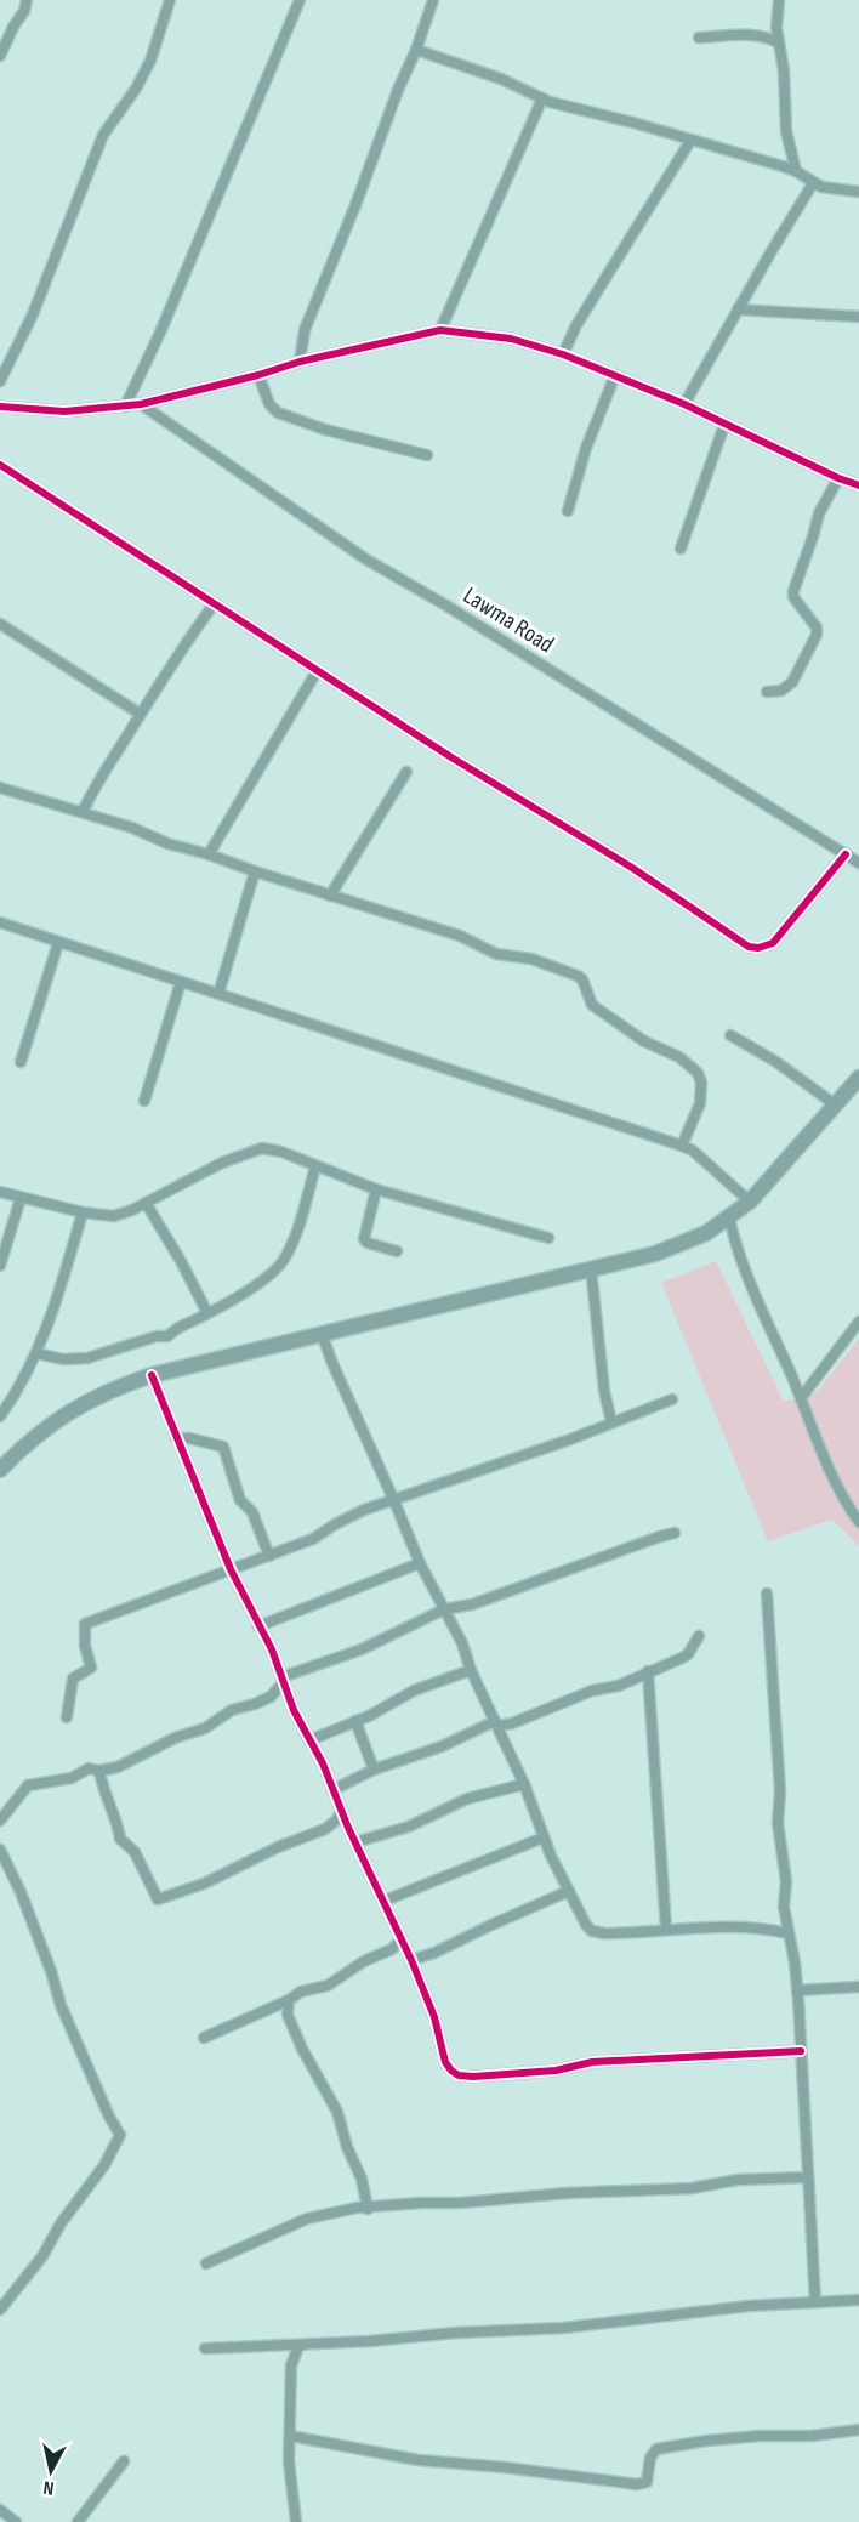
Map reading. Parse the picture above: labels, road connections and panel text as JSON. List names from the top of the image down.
{
  "streets": {
    "street": ["Lawma Road"]
  },
  "north": "bottom"
}
